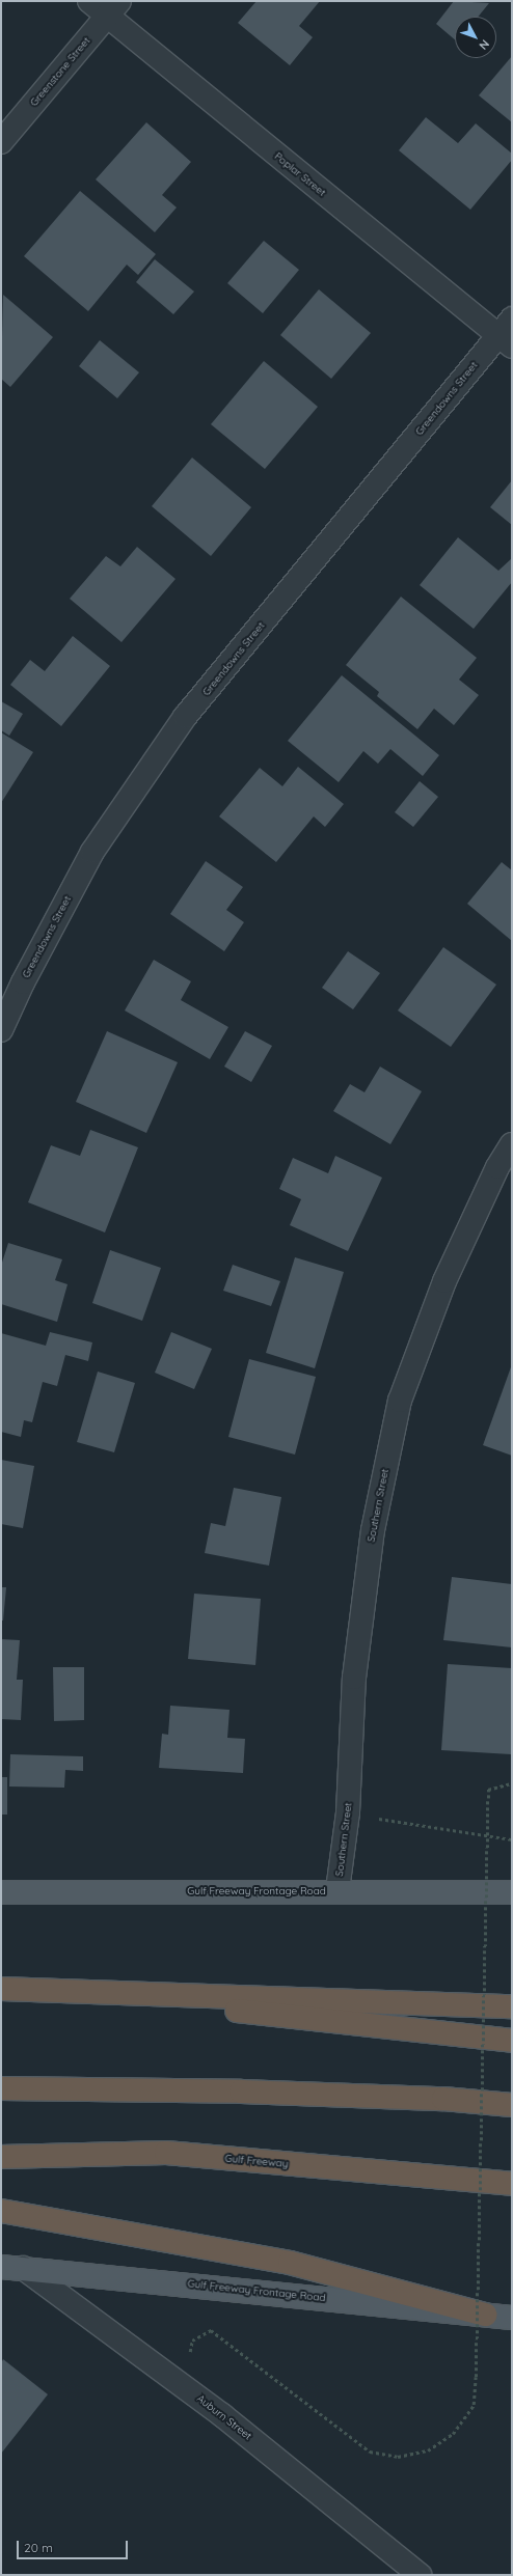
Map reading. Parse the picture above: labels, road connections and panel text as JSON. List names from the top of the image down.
{
  "streets": {
    "highway": ["Gulf Freeway"],
    "main road": ["Gulf Freeway Frontage Road"],
    "street": [
      "Greenstone Street",
      "Poplar Street",
      "Greendowns Street",
      "Southern Street",
      "Auburn Street"
    ]
  },
  "crossings": [
    ["Greenstone Street", "Poplar Street"],
    ["Poplar Street", "Greendowns Street"],
    ["Southern Street", "Gulf Freeway Frontage Road"],
    ["Gulf Freeway Frontage Road", "Auburn Street"]
  ],
  "scale_bar": "20 m",
  "north": "bottom right"
}
